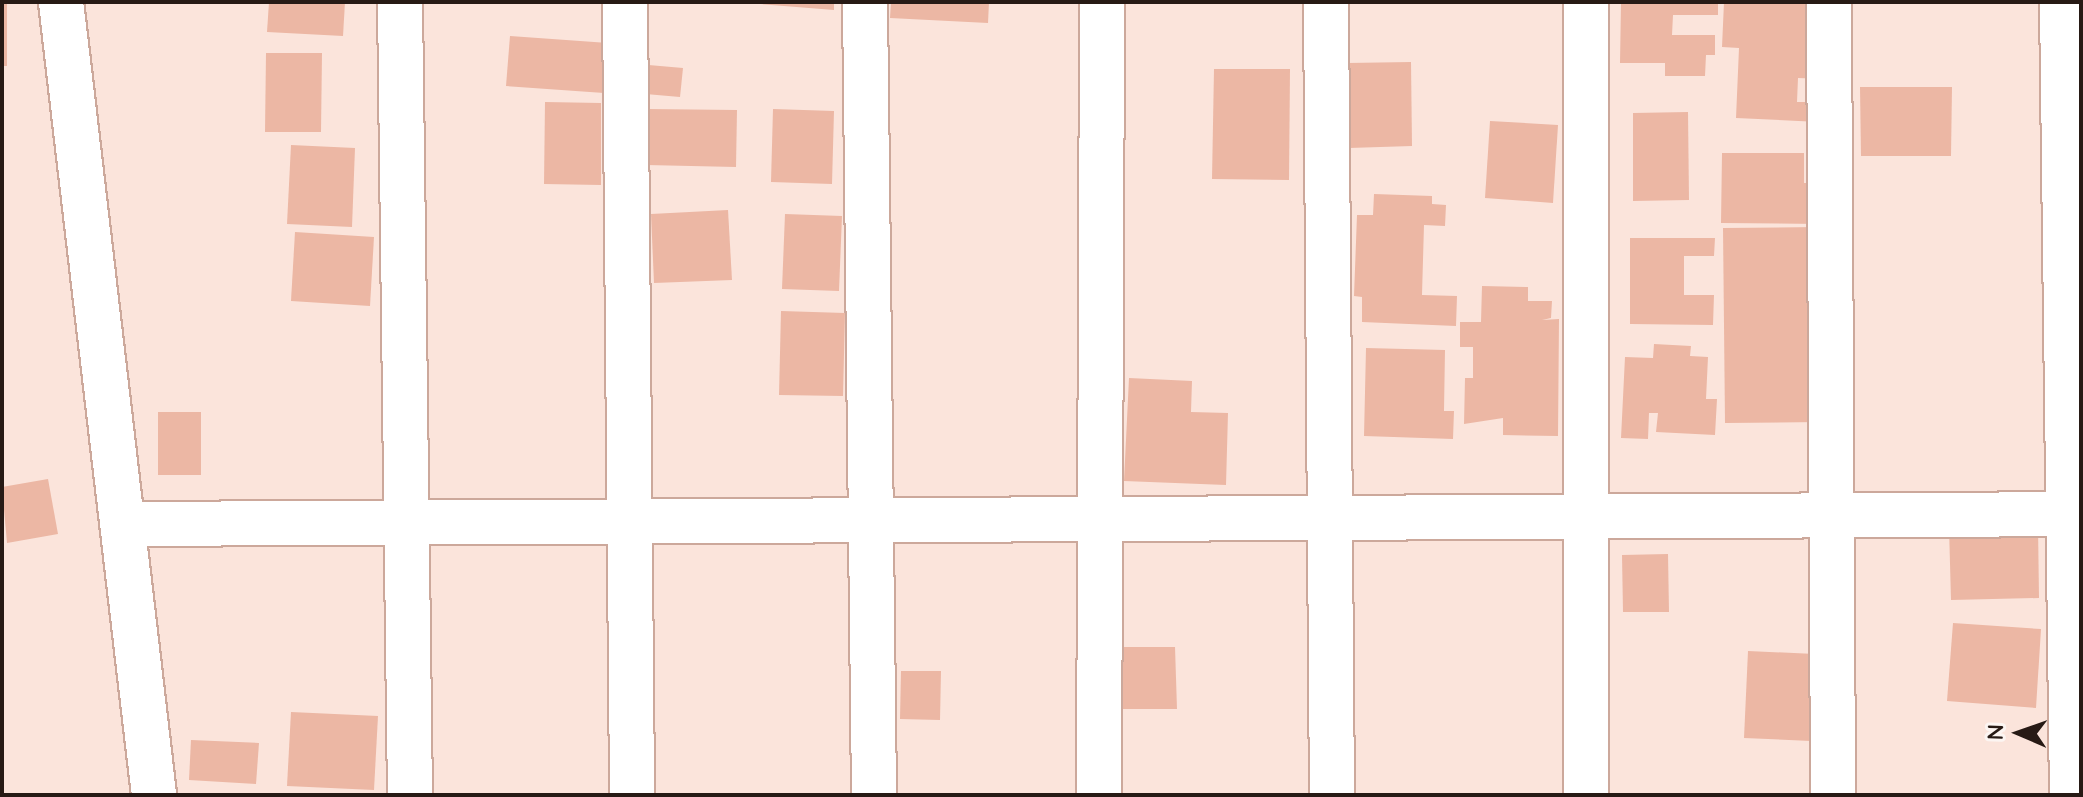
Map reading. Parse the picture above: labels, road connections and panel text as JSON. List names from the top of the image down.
{
  "north": "left"
}
